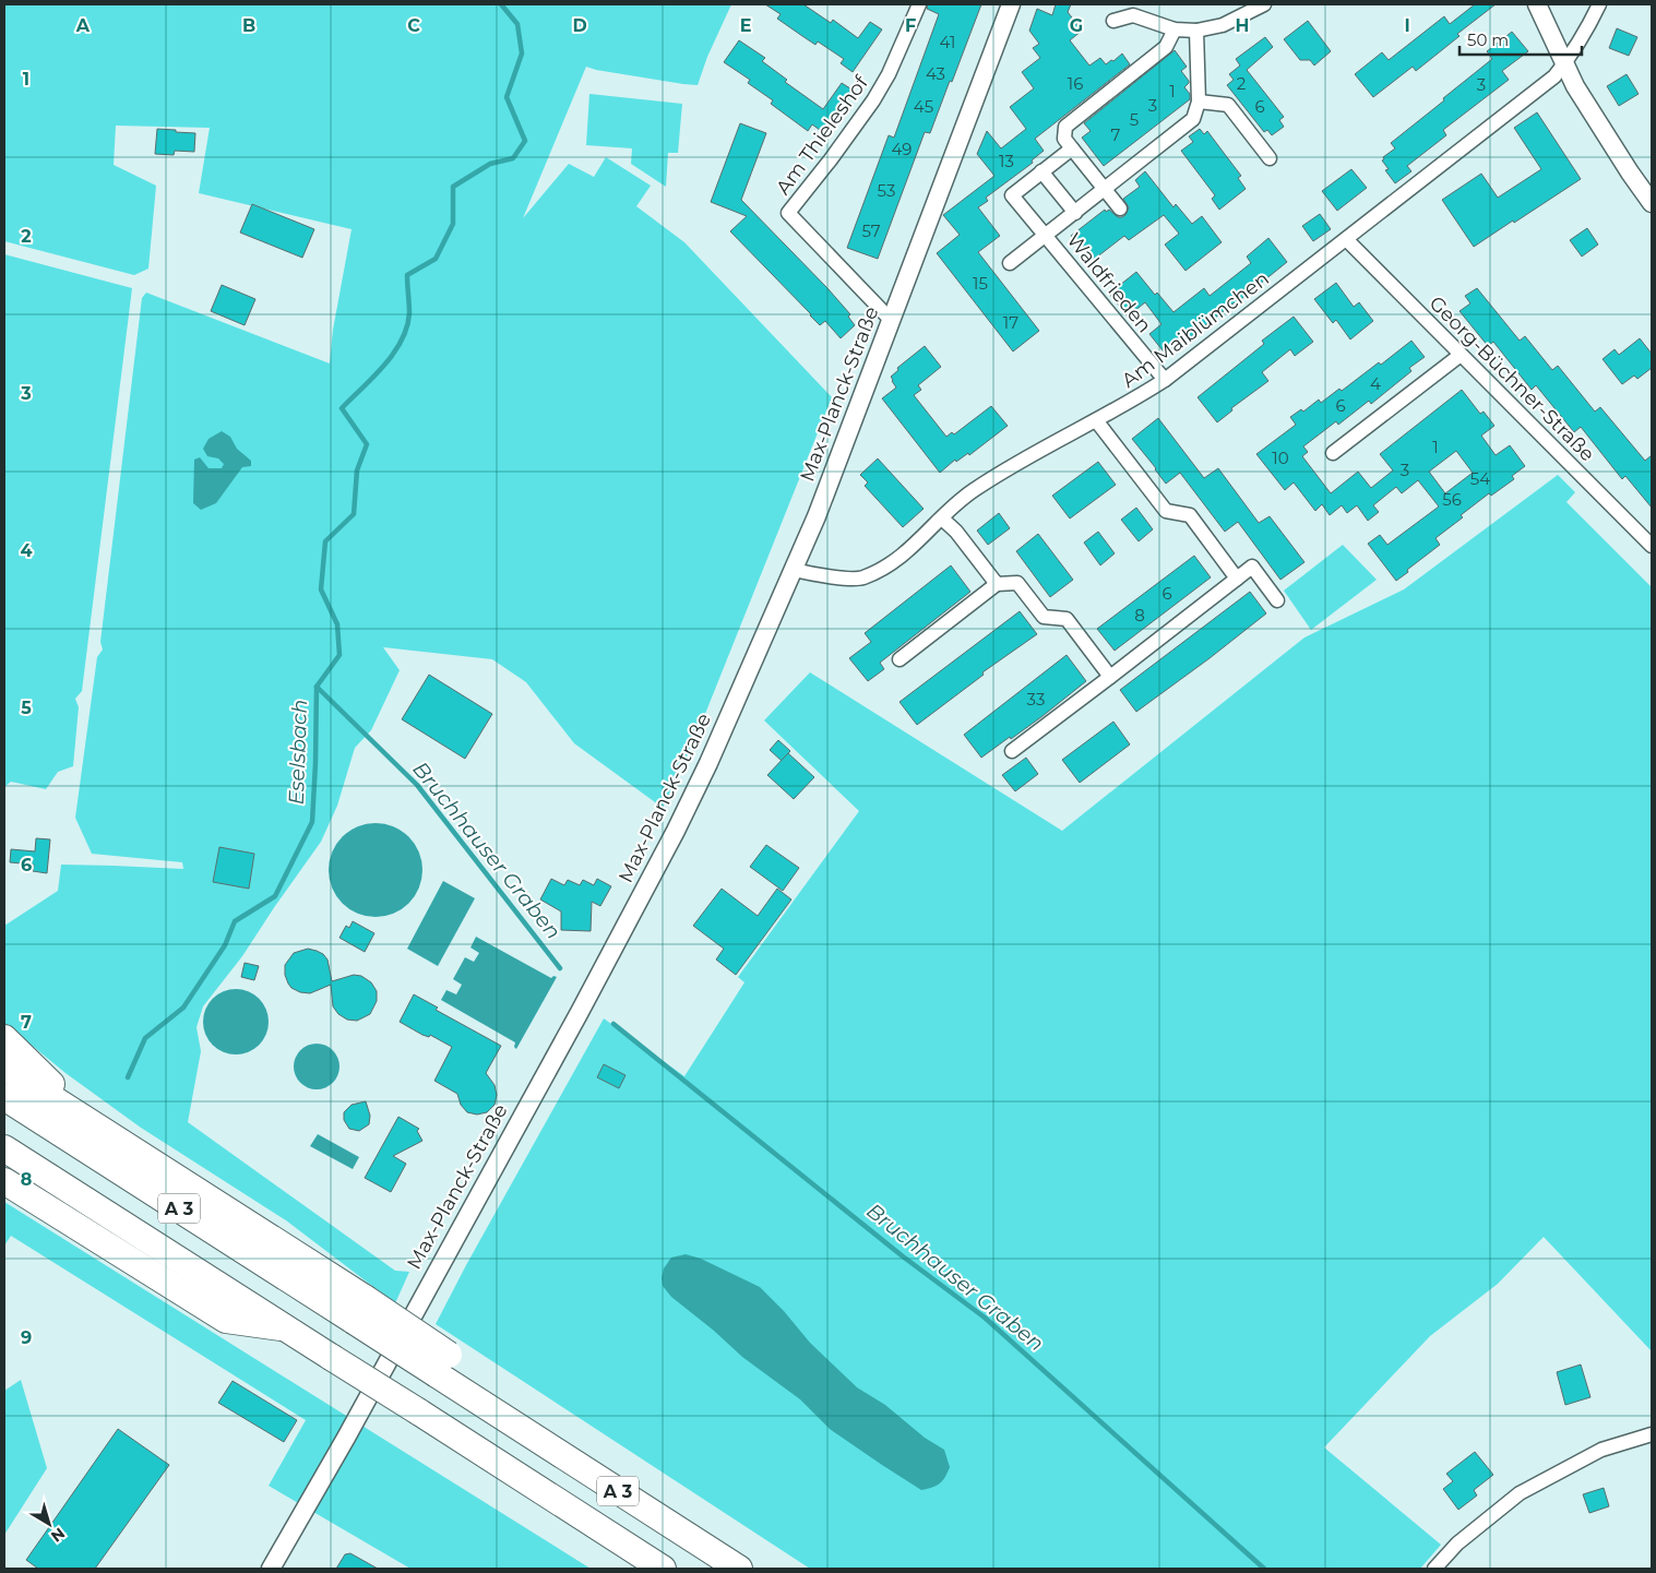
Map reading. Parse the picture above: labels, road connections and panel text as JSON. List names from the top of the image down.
{
  "streets": {
    "highway": ["A 3"],
    "street": [
      "Am Thieleshof",
      "Waldfrieden",
      "Am Maiblümchen",
      "Georg-Büchner-Straße",
      "Max-Planck-Straße"
    ]
  },
  "crossings": [
    ["Am Thieleshof", "Max-Planck-Straße"],
    ["Waldfrieden", "Am Maiblümchen"],
    ["Am Maiblümchen", "Georg-Büchner-Straße"],
    ["Am Maiblümchen", "Max-Planck-Straße"]
  ],
  "water": ["Eselsbach", "Bruchhauser Graben"],
  "house_numbers": [
    "41",
    "43",
    "16",
    "2",
    "3",
    "1",
    "3",
    "45",
    "6",
    "5",
    "7",
    "49",
    "13",
    "53",
    "57",
    "15",
    "17",
    "4",
    "6",
    "1",
    "10",
    "3",
    "54",
    "56",
    "6",
    "8",
    "33"
  ],
  "scale_bar": "50 m",
  "north": "bottom right",
  "grid": {
    "columns": [
      "A",
      "B",
      "C",
      "D",
      "E",
      "F",
      "G",
      "H",
      "I"
    ],
    "rows": [
      "1",
      "2",
      "3",
      "4",
      "5",
      "6",
      "7",
      "8",
      "9"
    ]
  }
}
